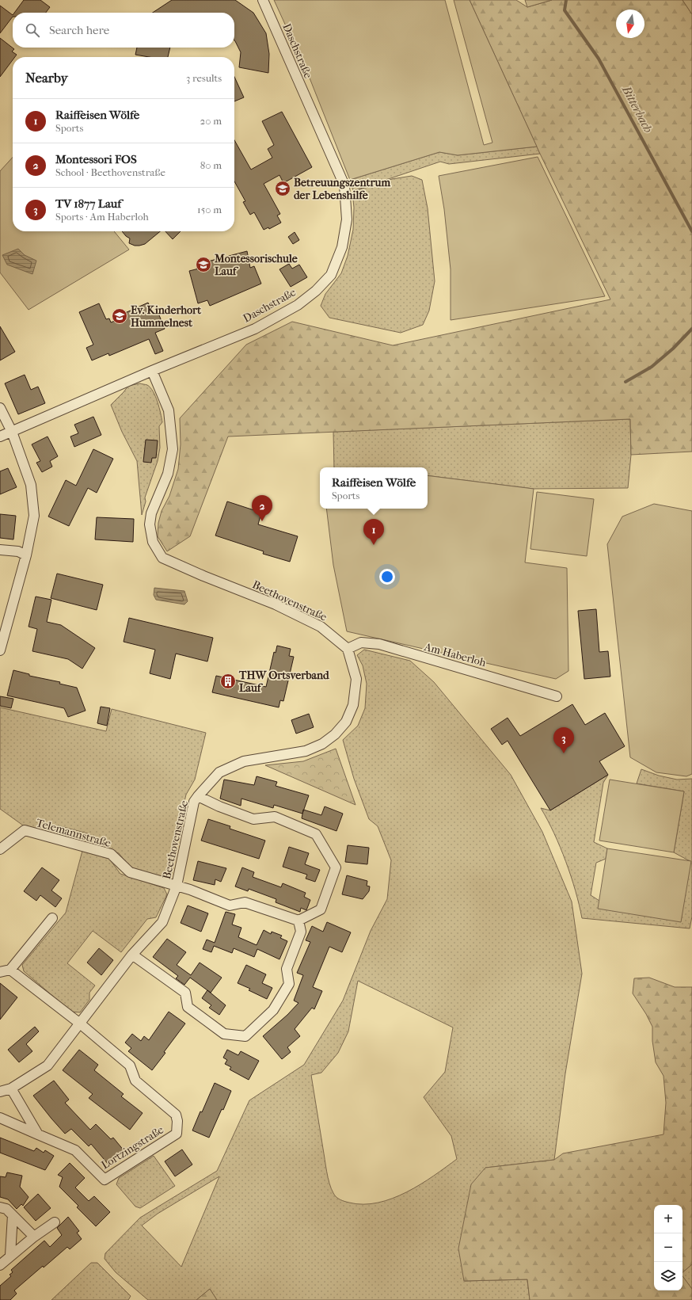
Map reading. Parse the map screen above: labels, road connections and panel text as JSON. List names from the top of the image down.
{
  "streets": {
    "street": [
      "Daschstraße",
      "Beethovenstraße",
      "Am Haberloh",
      "Telemannstraße",
      "Lortzingstraße"
    ]
  },
  "crossings": [
    ["Daschstraße", "Beethovenstraße"],
    ["Beethovenstraße", "Am Haberloh"],
    ["Beethovenstraße", "Telemannstraße"],
    ["Beethovenstraße", "Lortzingstraße"]
  ],
  "water": ["Bitterbach"],
  "places": {
    "school or university": ["Betreuungszentrum der Lebenshilfe", "Montessorischule Lauf", "Ev. Kinderhort Hummelnest"],
    "building": ["THW Ortsverband Lauf"]
  },
  "north": "bottom",
  "page": {
    "search": "Search here",
    "heading": ["Nearby", "3 results"],
    "list": [
      {
        "mark": "1",
        "name": "Raiffeisen Wölfe",
        "note": "Sports",
        "value": "20 m"
      },
      {
        "mark": "2",
        "name": "Montessori FOS",
        "note": "School · Beethovenstraße",
        "value": "80 m"
      },
      {
        "mark": "3",
        "name": "TV 1877 Lauf",
        "note": "Sports · Am Haberloh",
        "value": "150 m"
      }
    ],
    "popup": ["Raiffeisen Wölfe", "Sports"],
    "pins": ["2", "1", "3"],
    "map_buttons": ["+", "−"]
  }
}
